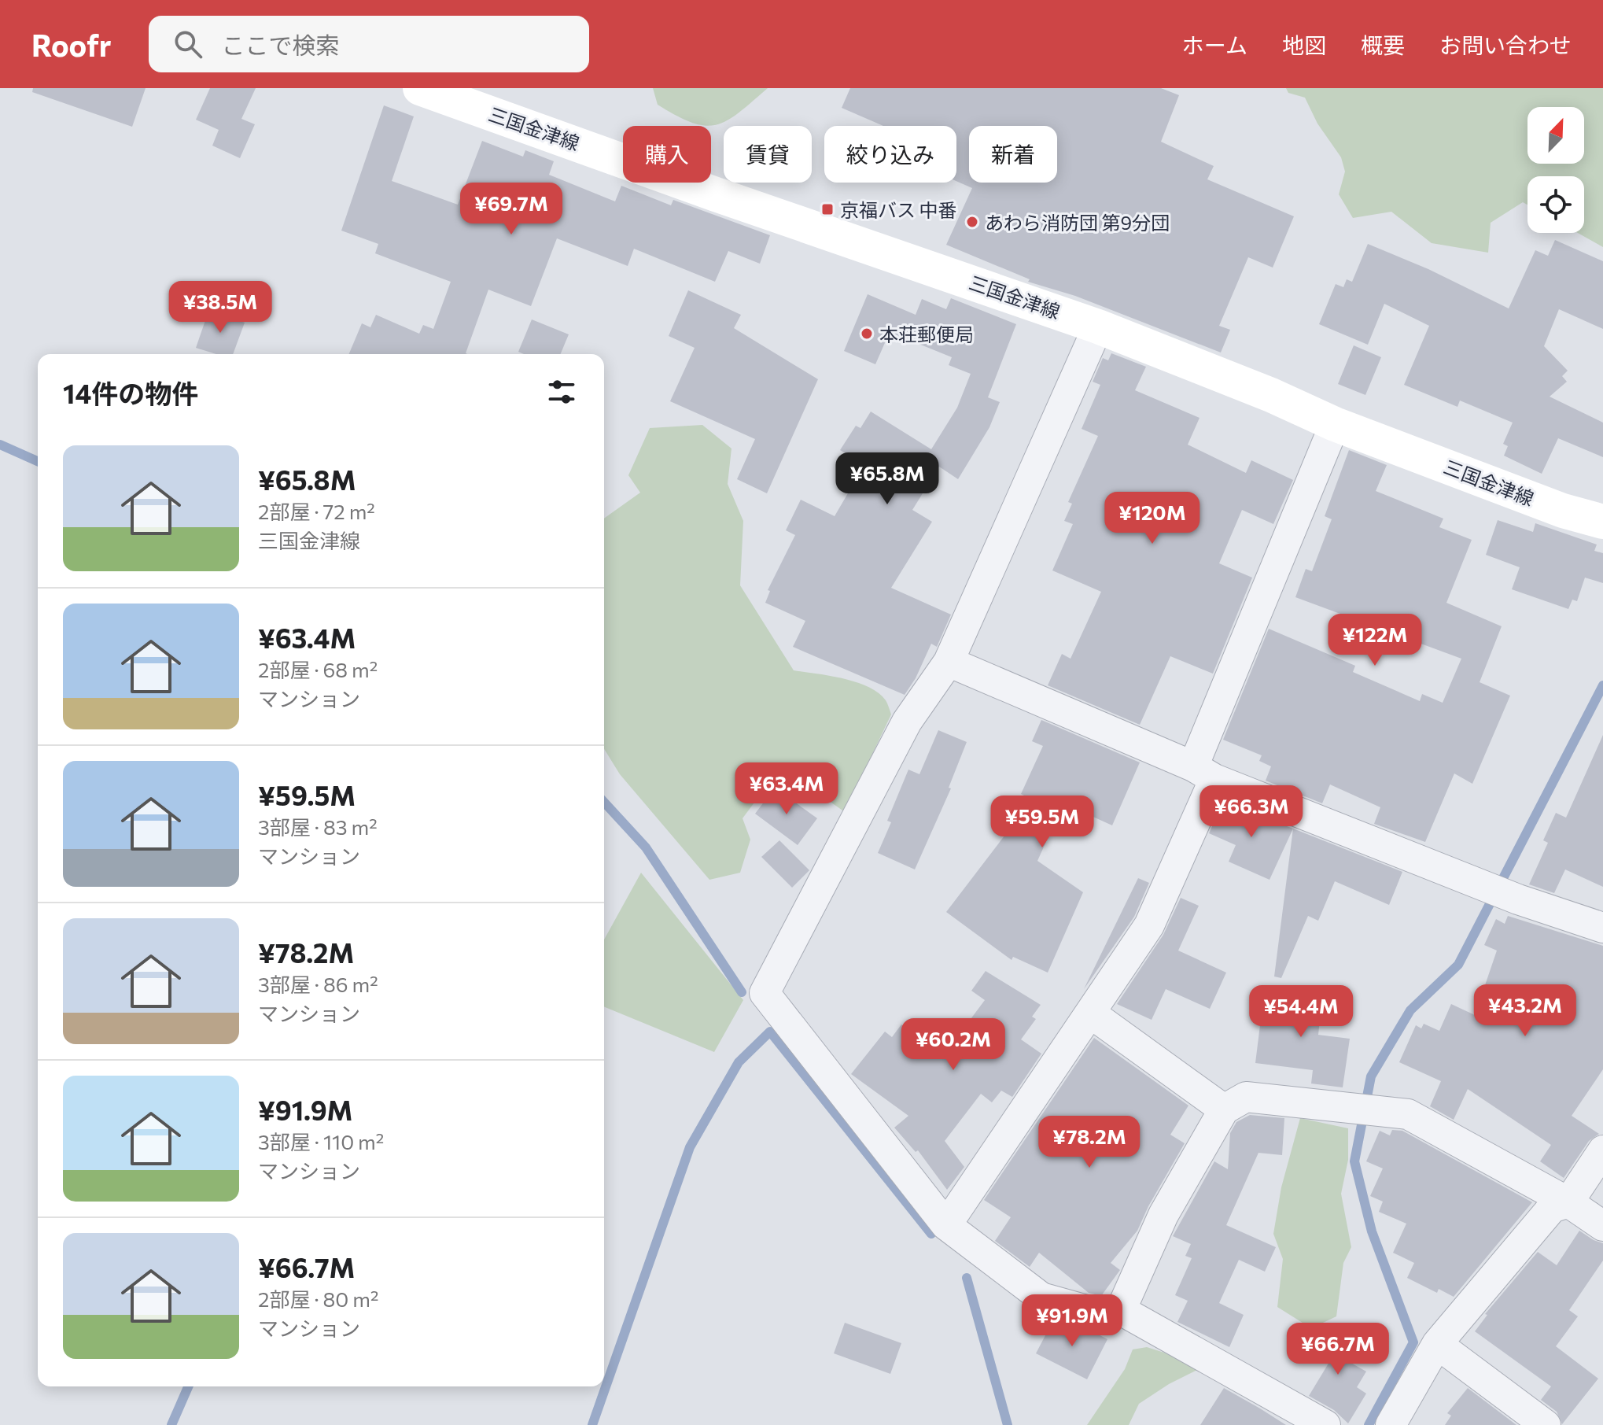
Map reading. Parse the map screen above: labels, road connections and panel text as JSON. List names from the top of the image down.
{
  "streets": {
    "main road": ["三国金津線"]
  },
  "places": {
    "transit": ["京福バス 中番"],
    "other": ["あわら消防団 第9分団", "本荘郵便局"]
  },
  "north": "top right",
  "page": {
    "header": "Roofr",
    "search": "ここで検索",
    "nav": [
      "ホーム",
      "地図",
      "概要",
      "お問い合わせ"
    ],
    "chip": [
      "購入",
      "賃貸",
      "絞り込み",
      "新着"
    ],
    "price": [
      "¥69.7M",
      "¥38.5M",
      "¥65.8M",
      "¥120M",
      "¥122M",
      "¥63.4M",
      "¥66.3M",
      "¥59.5M",
      "¥43.2M",
      "¥54.4M",
      "¥60.2M",
      "¥78.2M",
      "¥91.9M",
      "¥66.7M"
    ],
    "heading": "14件の物件",
    "list": [
      {
        "name": "¥65.8M",
        "note": "2部屋 · 72 m² · 三国金津線"
      },
      {
        "name": "¥63.4M",
        "note": "2部屋 · 68 m² · マンション"
      },
      {
        "name": "¥59.5M",
        "note": "3部屋 · 83 m² · マンション"
      },
      {
        "name": "¥78.2M",
        "note": "3部屋 · 86 m² · マンション"
      },
      {
        "name": "¥91.9M",
        "note": "3部屋 · 110 m² · マンション"
      },
      {
        "name": "¥66.7M",
        "note": "2部屋 · 80 m² · マンション"
      }
    ]
  }
}
